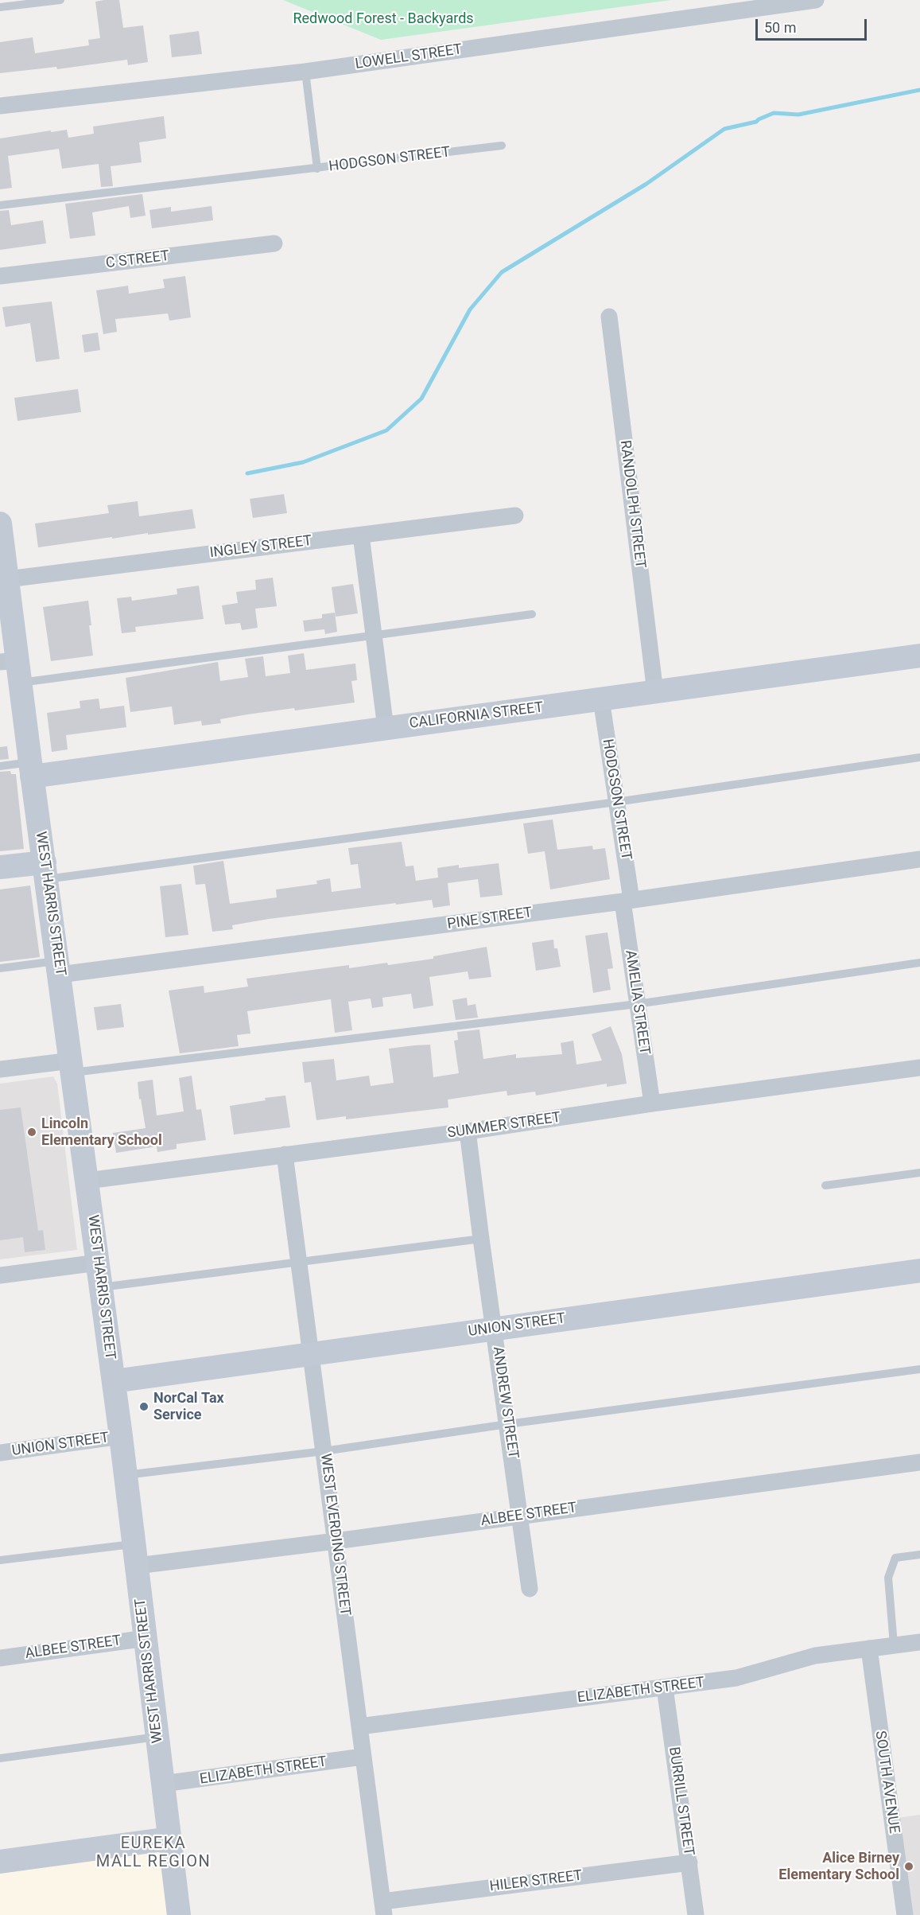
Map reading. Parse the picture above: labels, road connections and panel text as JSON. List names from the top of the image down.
{
  "streets": {
    "street": [
      "LOWELL STREET",
      "HODGSON STREET",
      "C STREET",
      "RANDOLPH STREET",
      "INGLEY STREET",
      "CALIFORNIA STREET",
      "WEST HARRIS STREET",
      "PINE STREET",
      "AMELIA STREET",
      "SUMMER STREET",
      "UNION STREET",
      "ANDREW STREET",
      "ALBEE STREET",
      "WEST EVERDING STREET",
      "ELIZABETH STREET",
      "SOUTH AVENUE",
      "BURRILL STREET",
      "HILER STREET"
    ]
  },
  "crossings": [
    ["LOWELL STREET", "HODGSON STREET"],
    ["HODGSON STREET", "CALIFORNIA STREET"],
    ["HODGSON STREET", "PINE STREET"],
    ["HODGSON STREET", "AMELIA STREET"],
    ["RANDOLPH STREET", "CALIFORNIA STREET"],
    ["INGLEY STREET", "WEST HARRIS STREET"],
    ["CALIFORNIA STREET", "WEST HARRIS STREET"],
    ["WEST HARRIS STREET", "PINE STREET"],
    ["WEST HARRIS STREET", "SUMMER STREET"],
    ["WEST HARRIS STREET", "UNION STREET"],
    ["WEST HARRIS STREET", "ALBEE STREET"],
    ["WEST HARRIS STREET", "ELIZABETH STREET"],
    ["PINE STREET", "AMELIA STREET"],
    ["AMELIA STREET", "SUMMER STREET"],
    ["SUMMER STREET", "ANDREW STREET"],
    ["SUMMER STREET", "WEST EVERDING STREET"],
    ["UNION STREET", "ANDREW STREET"],
    ["UNION STREET", "WEST EVERDING STREET"],
    ["ANDREW STREET", "ALBEE STREET"],
    ["ALBEE STREET", "WEST EVERDING STREET"],
    ["WEST EVERDING STREET", "ELIZABETH STREET"],
    ["WEST EVERDING STREET", "HILER STREET"],
    ["ELIZABETH STREET", "SOUTH AVENUE"],
    ["ELIZABETH STREET", "BURRILL STREET"],
    ["BURRILL STREET", "HILER STREET"]
  ],
  "districts": ["EUREKA MALL REGION"],
  "parks": ["Redwood Forest - Backyards"],
  "places": ["Lincoln Elementary School", "NorCal Tax Service", "Alice Birney Elementary School"],
  "scale_bar": "50 m"
}
